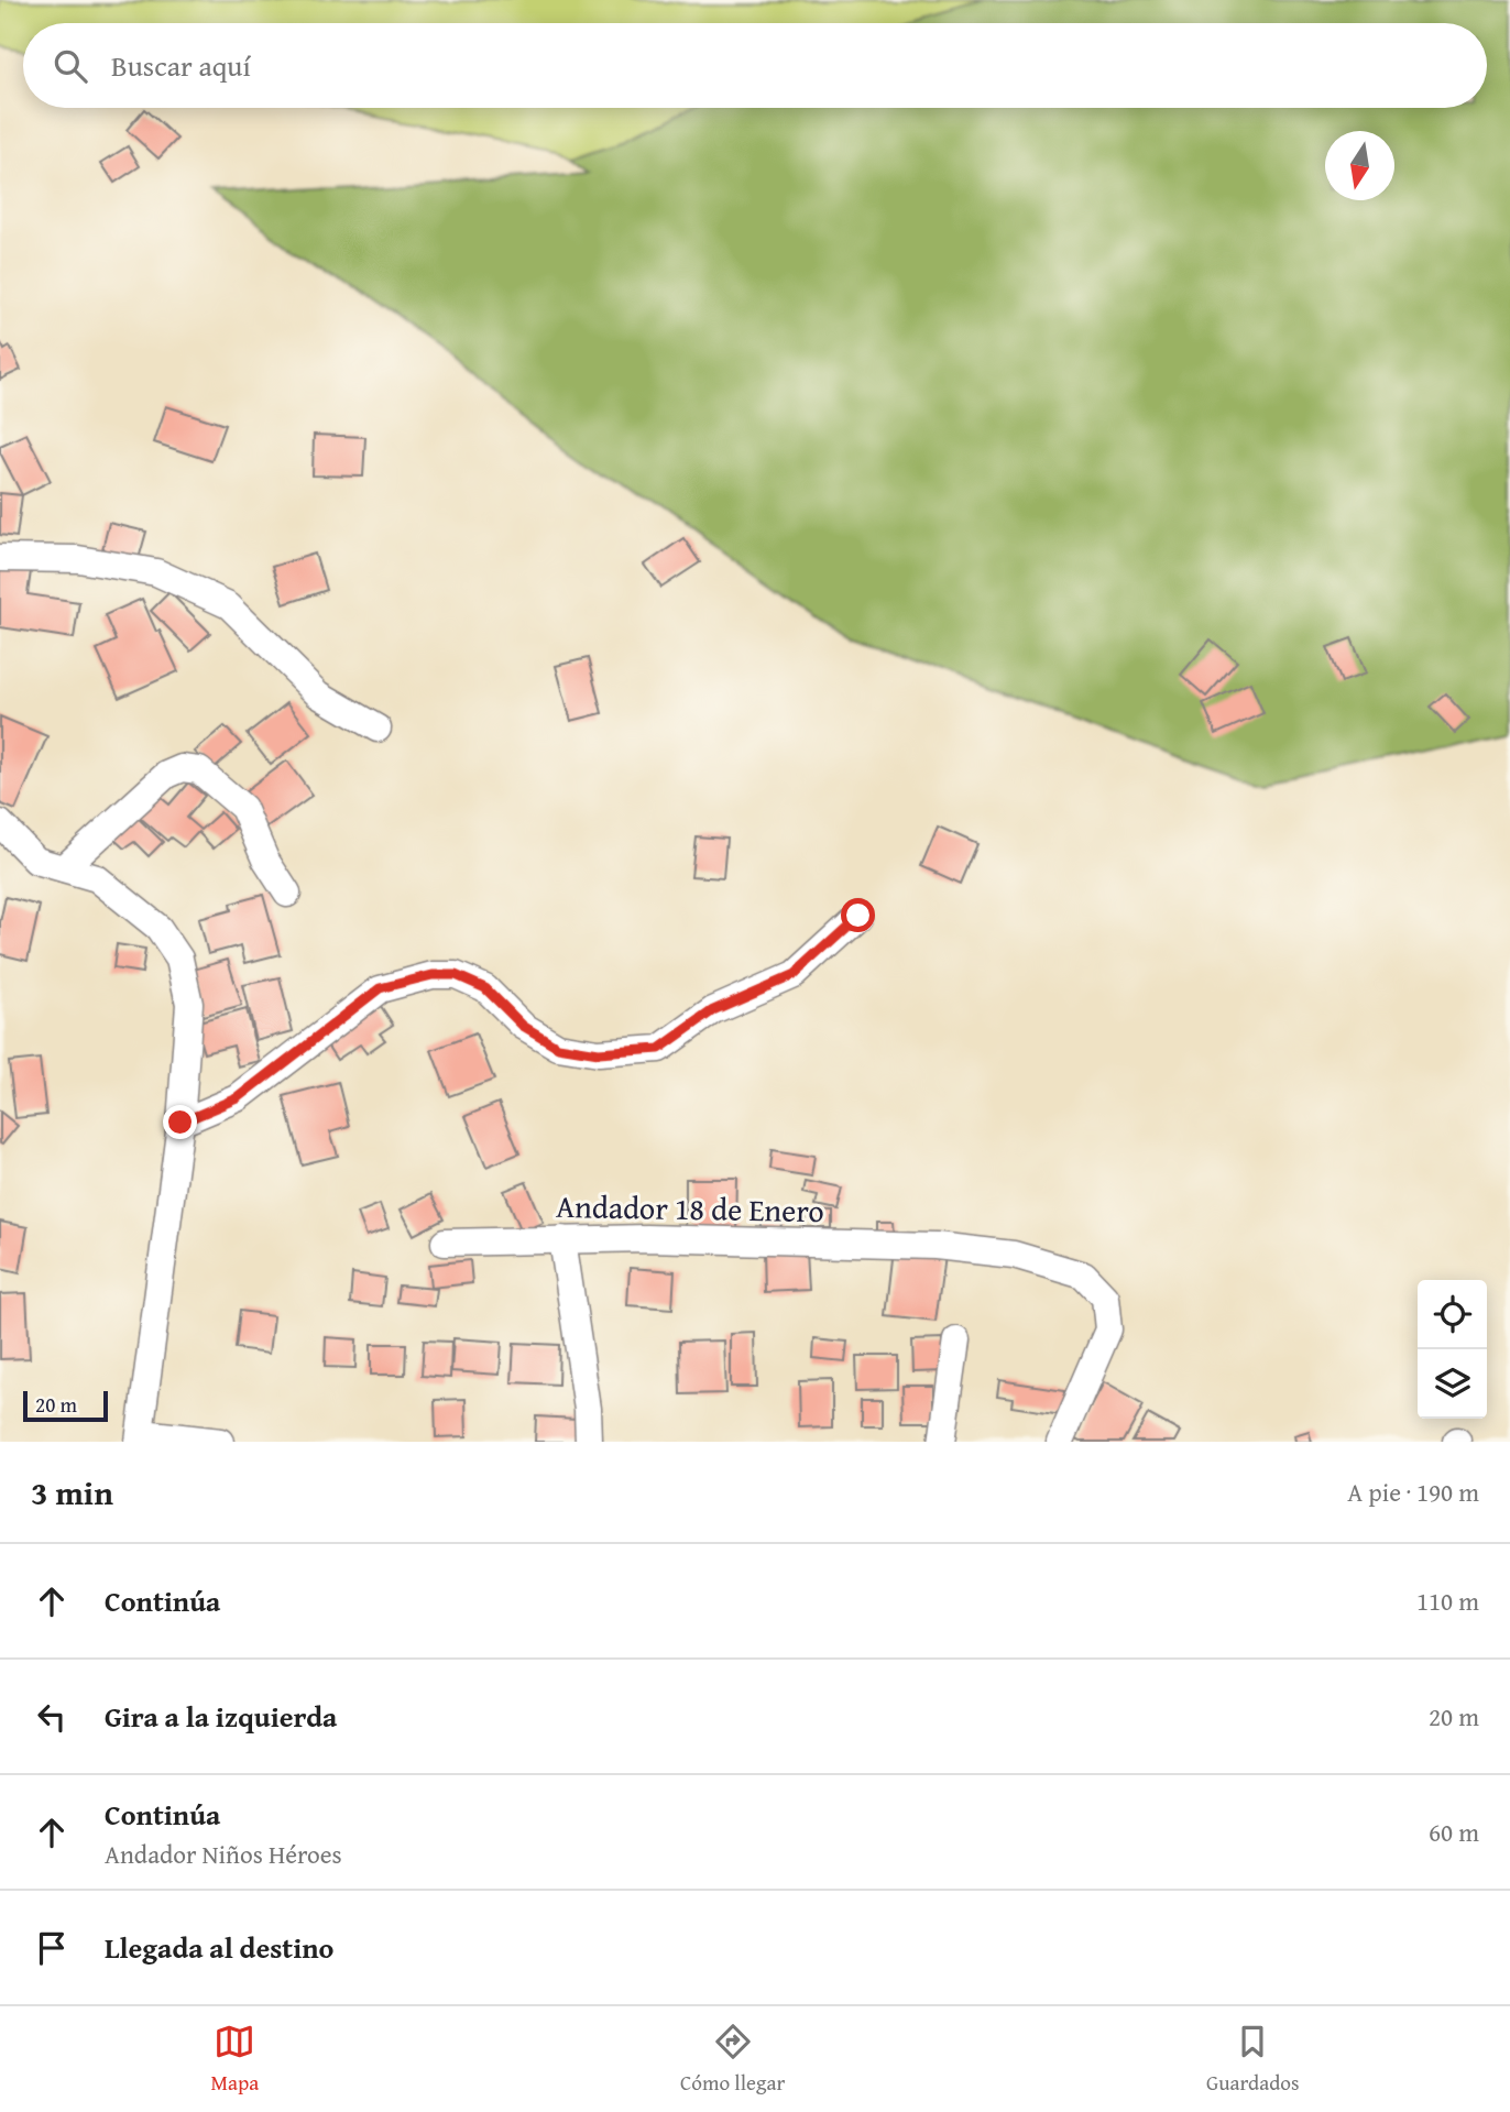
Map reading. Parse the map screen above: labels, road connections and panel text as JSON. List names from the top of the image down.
{
  "streets": {
    "street": ["Andador 18 de Enero"]
  },
  "scale_bar": "20 m",
  "north": "bottom",
  "page": {
    "search": "Buscar aquí",
    "scale": "20 m",
    "heading": ["3 min", "A pie · 190 m"],
    "list": [
      ["Continúa", "110 m"],
      ["Gira a la izquierda", "20 m"],
      ["Continúa", "Andador Niños Héroes", "60 m"],
      "Llegada al destino"
    ],
    "nav": ["Mapa", "Cómo llegar", "Guardados"]
  }
}
